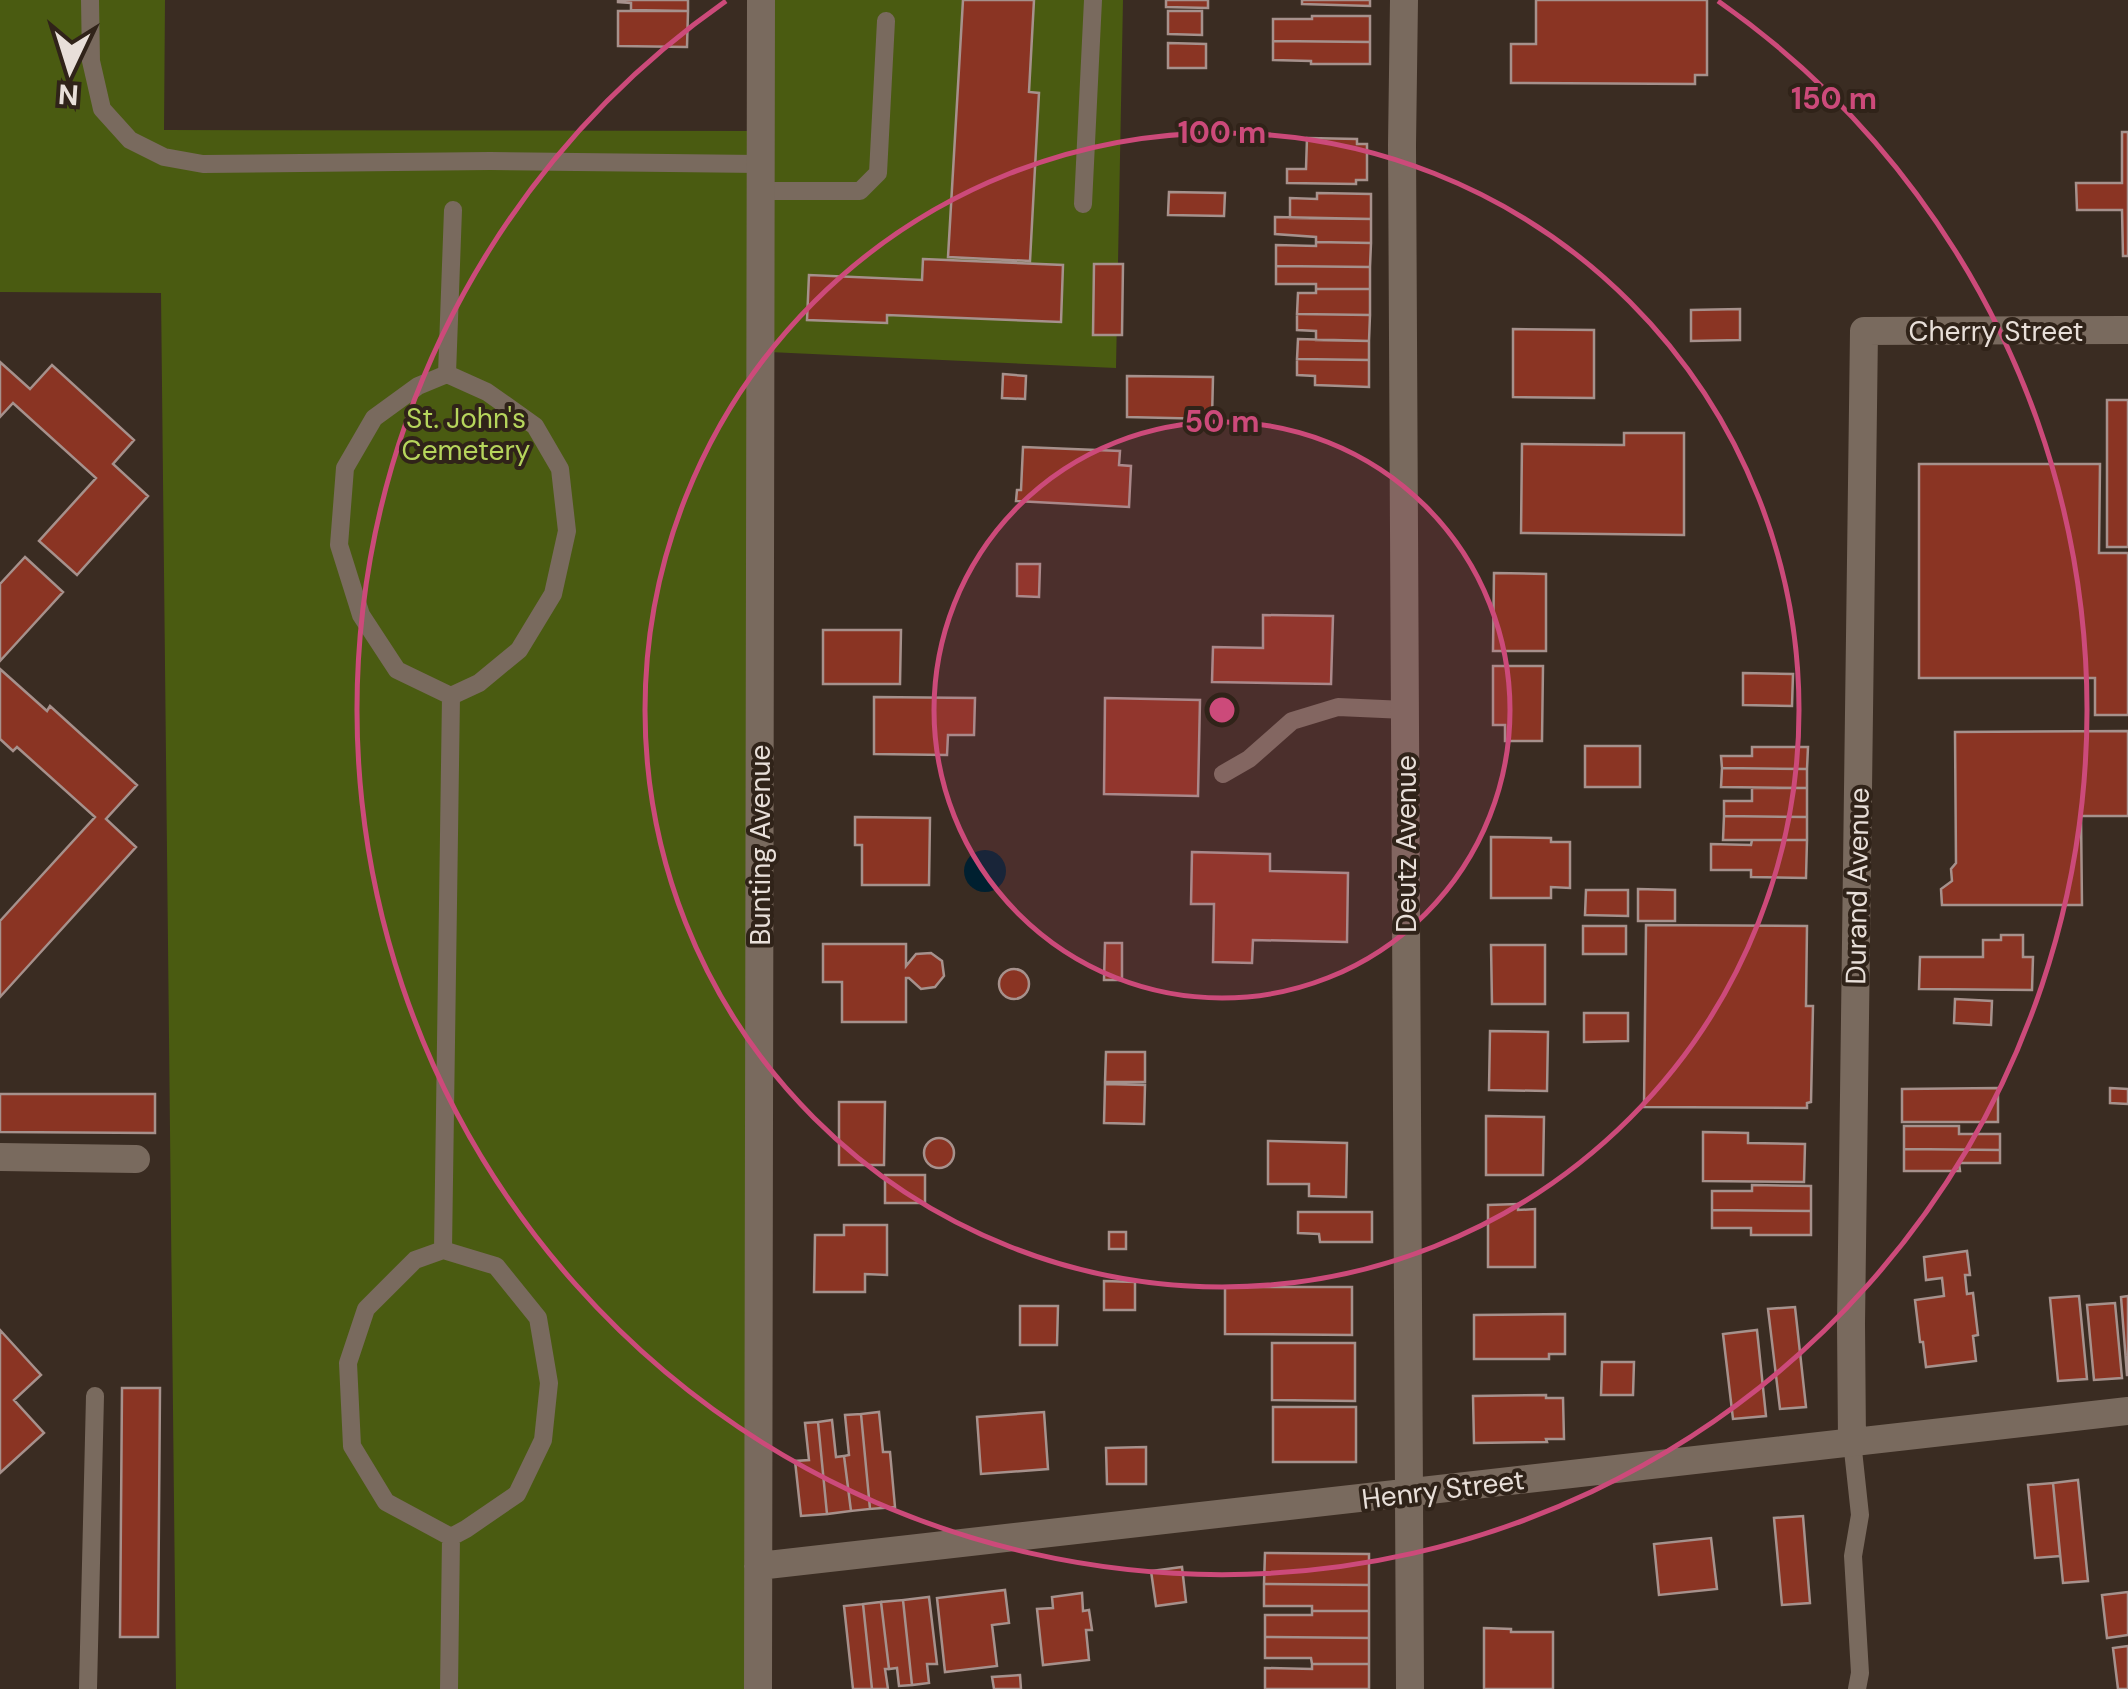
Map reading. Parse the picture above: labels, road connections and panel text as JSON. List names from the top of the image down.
{
  "streets": {
    "street": [
      "Cherry Street",
      "Deutz Avenue",
      "Bunting Avenue",
      "Durand Avenue",
      "Henry Street"
    ]
  },
  "crossings": [
    ["Cherry Street", "Durand Avenue"],
    ["Deutz Avenue", "Henry Street"],
    ["Bunting Avenue", "Henry Street"],
    ["Durand Avenue", "Henry Street"]
  ],
  "parks": ["St. John's Cemetery"],
  "north": "bottom",
  "rings": ["150 m", "100 m", "50 m"]
}
